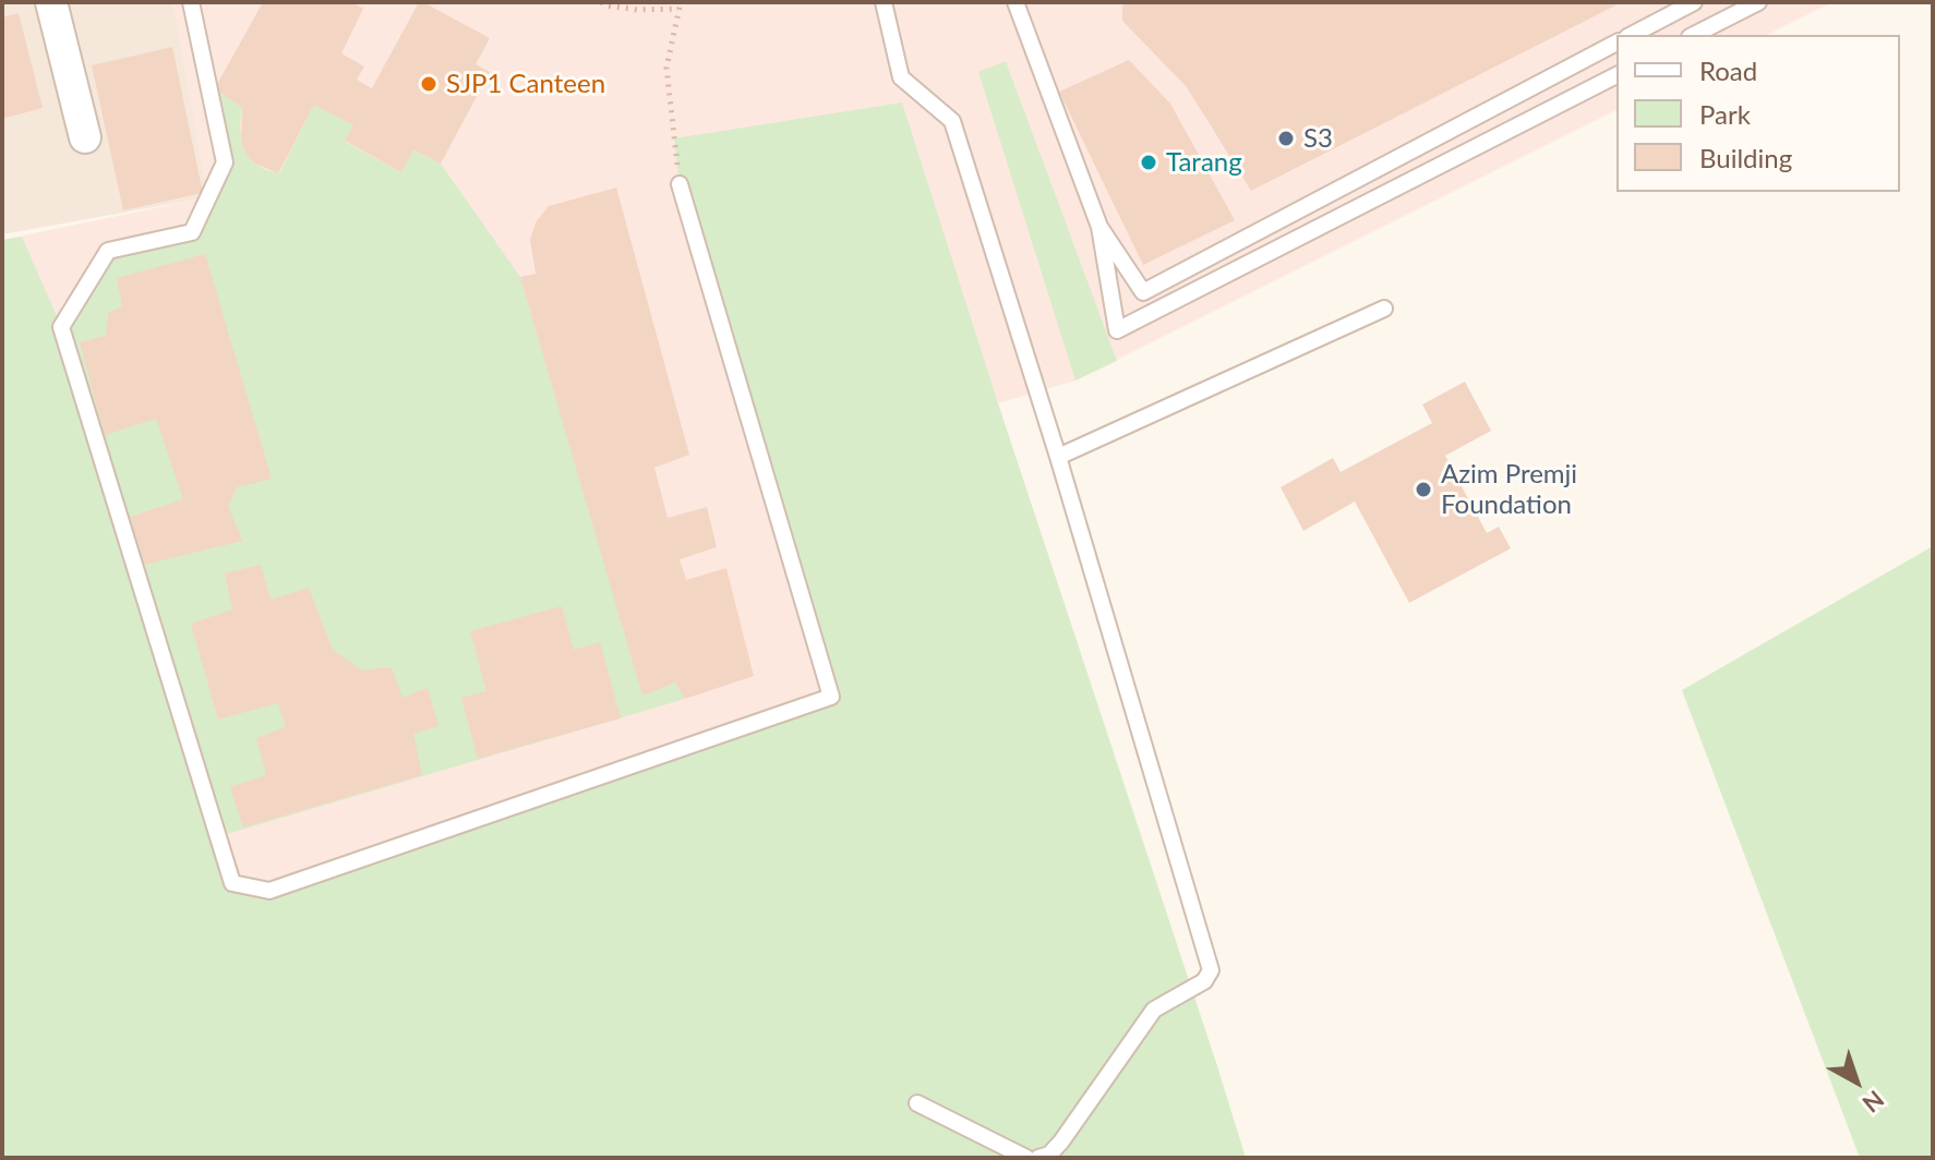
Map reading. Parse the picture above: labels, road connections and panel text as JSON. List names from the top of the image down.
{
  "places": [
    "SJP1 Canteen",
    "S3",
    "Tarang",
    "Azim Premji Foundation"
  ],
  "legend": ["Road", "Park", "Building"],
  "north": "bottom right"
}
